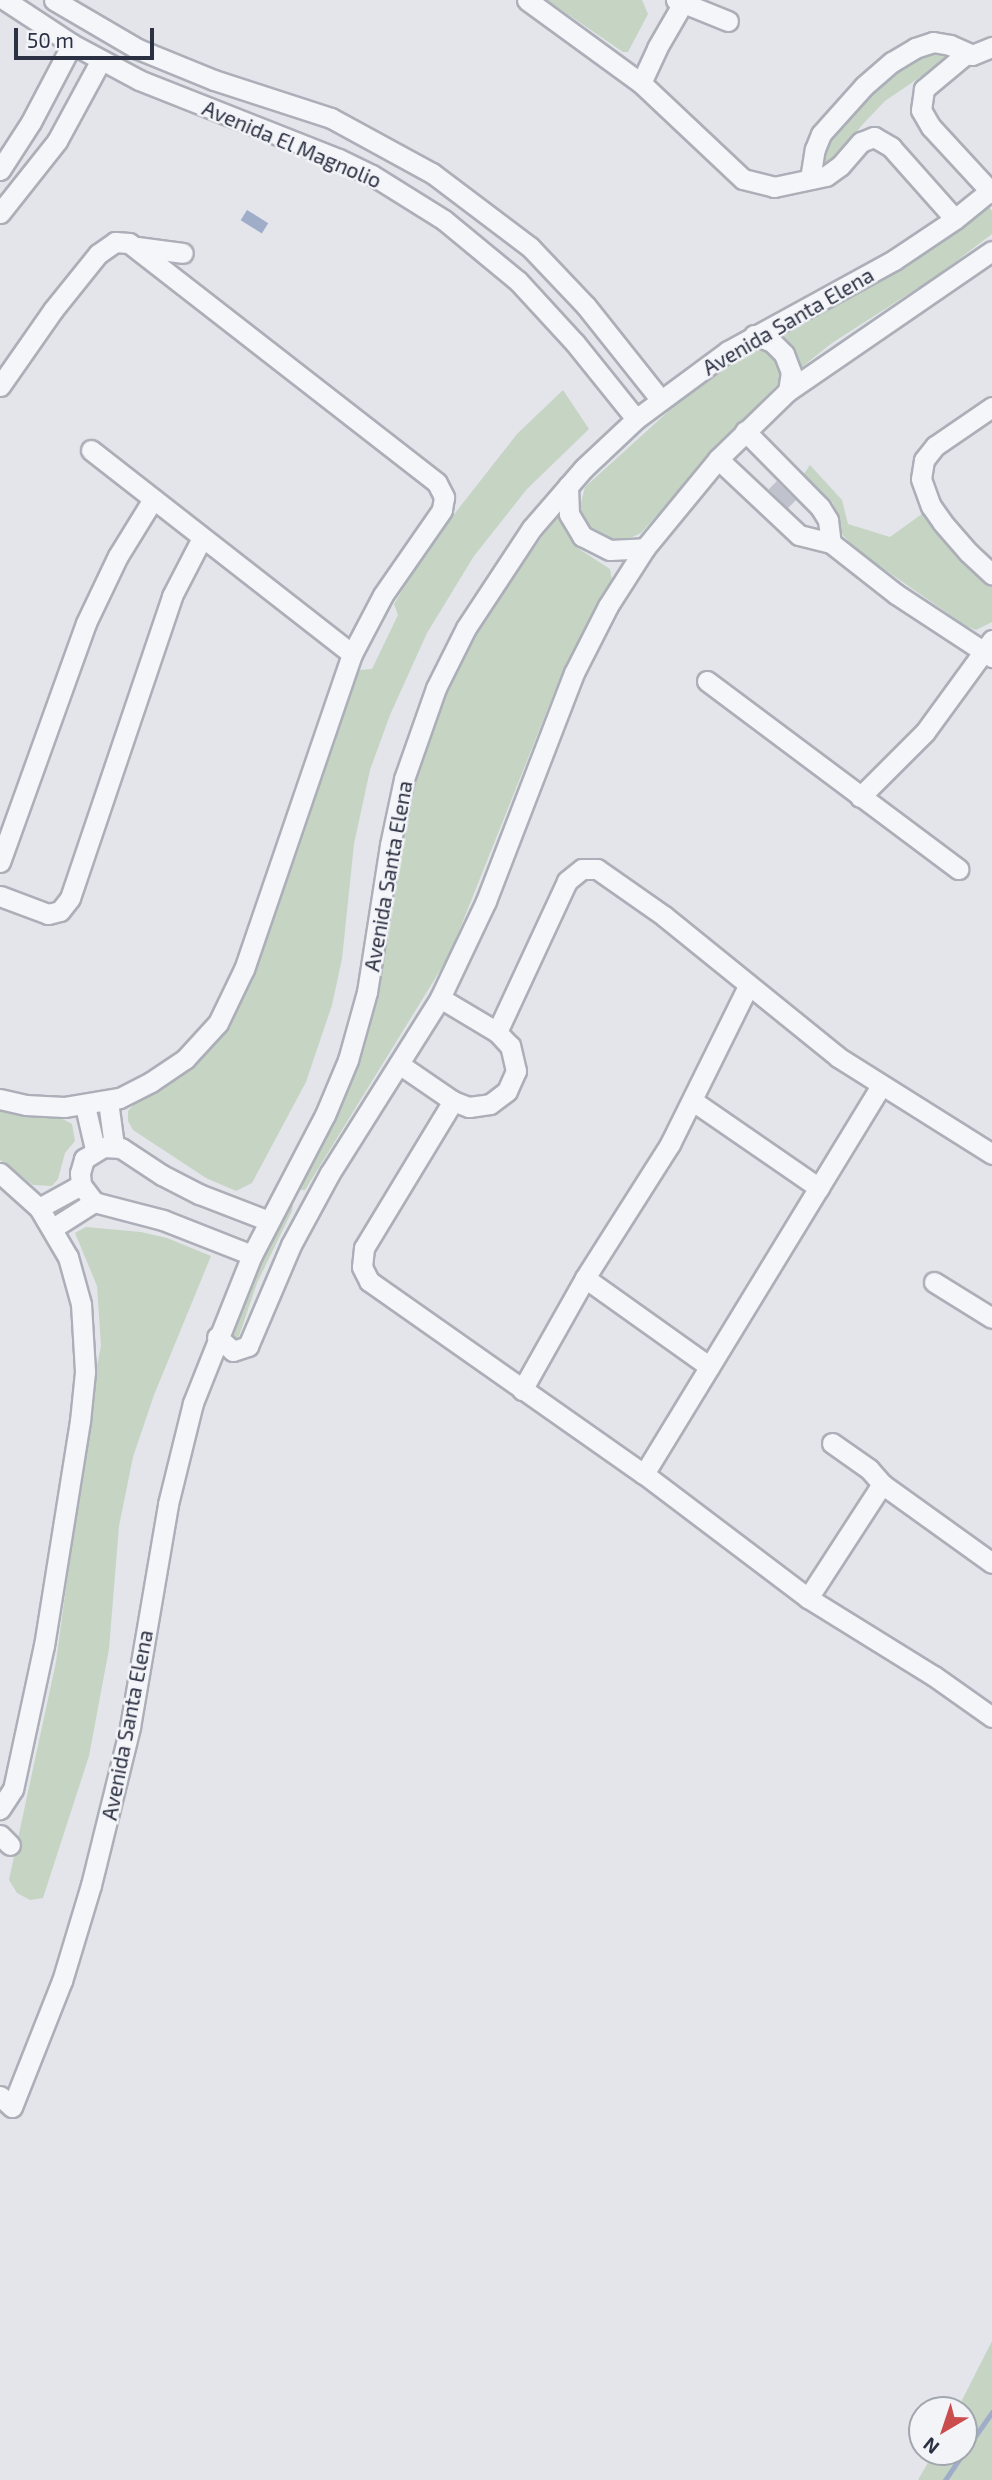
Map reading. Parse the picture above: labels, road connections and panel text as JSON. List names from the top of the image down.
{
  "streets": {
    "street": ["Avenida El Magnolio", "Avenida Santa Elena"]
  },
  "crossings": [
    ["Avenida El Magnolio", "Avenida Santa Elena"]
  ],
  "scale_bar": "50 m",
  "north": "bottom left"
}
